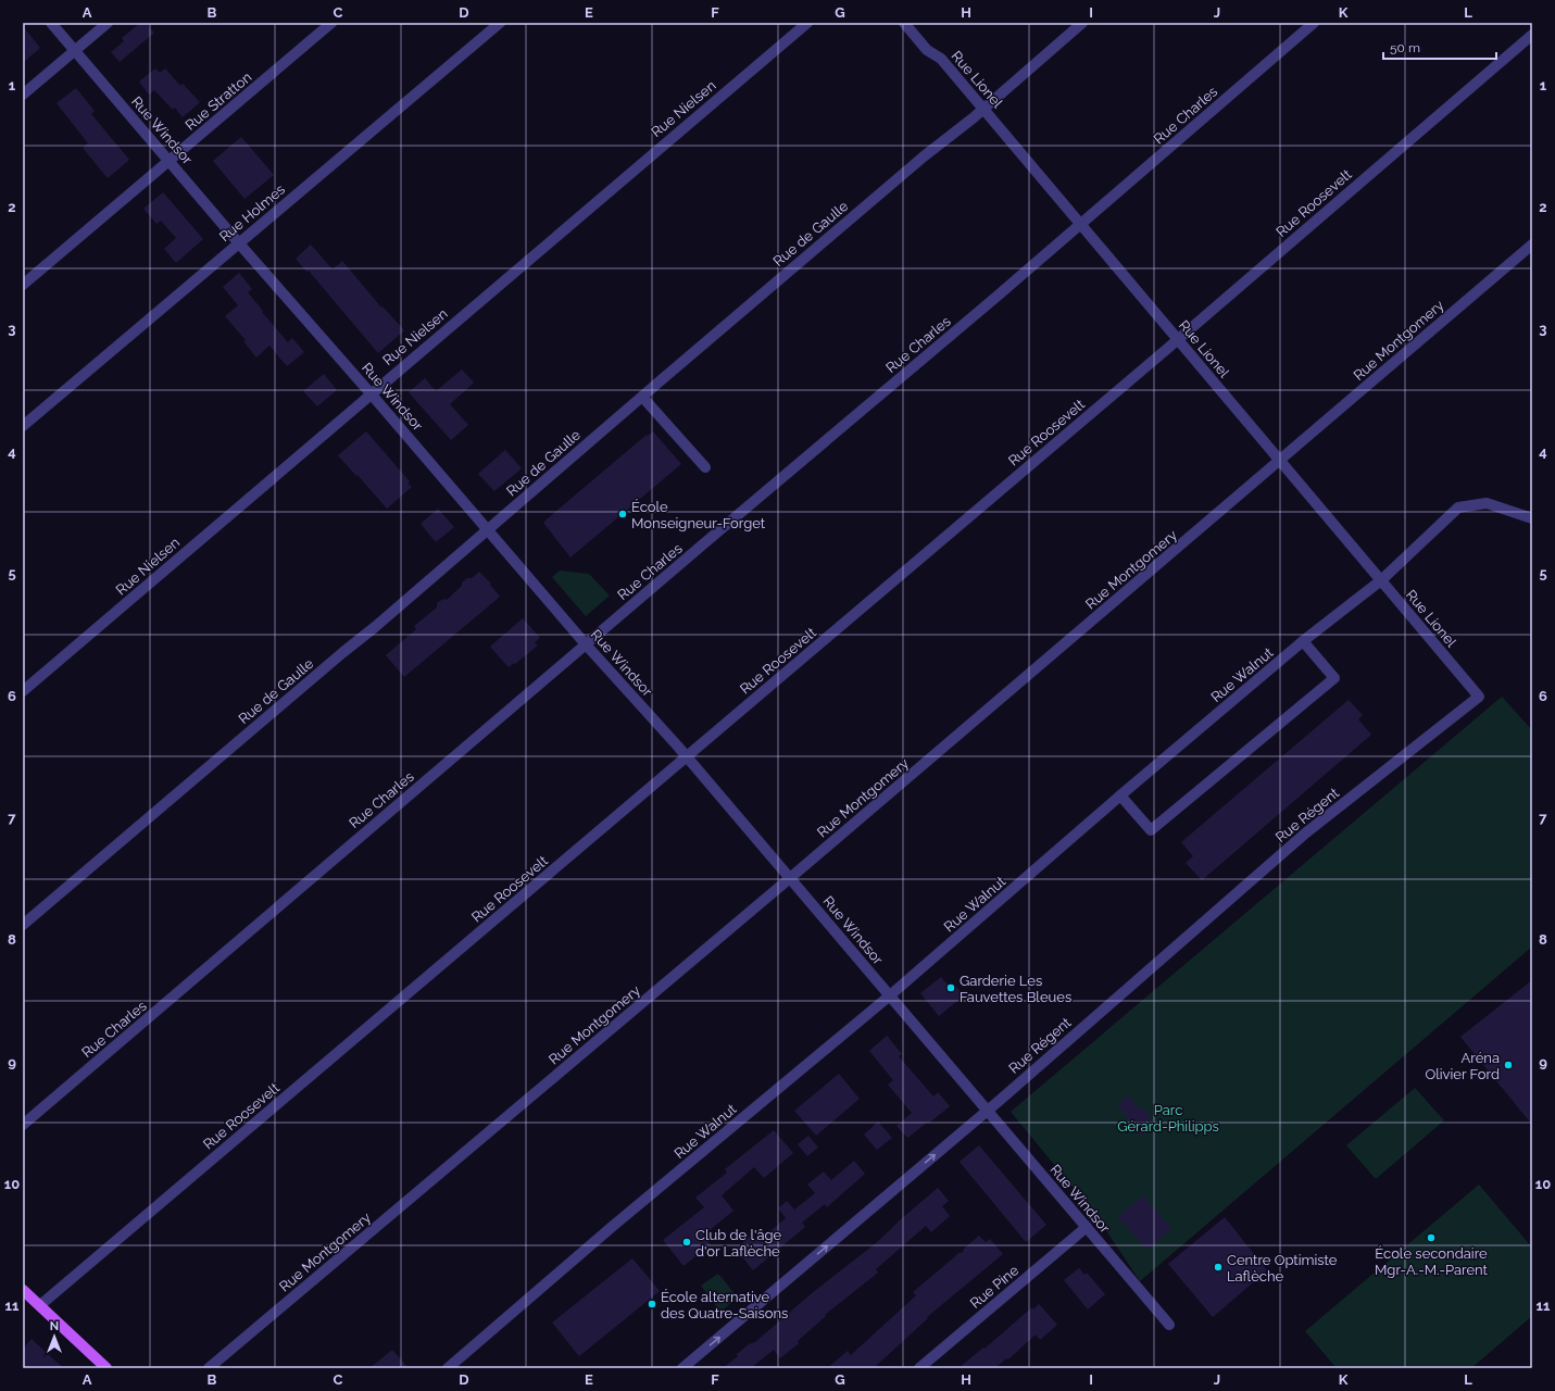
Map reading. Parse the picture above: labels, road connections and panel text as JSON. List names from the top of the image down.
{
  "streets": {
    "street": [
      "Rue Lionel",
      "Rue Stratton",
      "Rue Nielsen",
      "Rue Charles",
      "Rue Windsor",
      "Rue Roosevelt",
      "Rue Holmes",
      "Rue de Gaulle",
      "Rue Montgomery",
      "Rue Walnut",
      "Rue Régent",
      "Rue Pine"
    ]
  },
  "crossings": [
    ["Rue Lionel", "Rue Charles"],
    ["Rue Lionel", "Rue Roosevelt"],
    ["Rue Lionel", "Rue de Gaulle"],
    ["Rue Lionel", "Rue Montgomery"],
    ["Rue Lionel", "Rue Walnut"],
    ["Rue Lionel", "Rue Régent"],
    ["Rue Stratton", "Rue Windsor"],
    ["Rue Nielsen", "Rue Windsor"],
    ["Rue Charles", "Rue Windsor"],
    ["Rue Windsor", "Rue Roosevelt"],
    ["Rue Windsor", "Rue Holmes"],
    ["Rue Windsor", "Rue de Gaulle"],
    ["Rue Windsor", "Rue Montgomery"],
    ["Rue Windsor", "Rue Walnut"],
    ["Rue Windsor", "Rue Régent"],
    ["Rue Windsor", "Rue Pine"]
  ],
  "one_way": ["Rue Régent"],
  "parks": ["Parc Gérard-Philipps"],
  "places": [
    "École Monseigneur-Forget",
    "Garderie Les Fauvettes Bleues",
    "Aréna Olivier Ford",
    "École secondaire Mgr-A.-M.-Parent",
    "Club de l'âge d'or Laflèche",
    "Centre Optimiste Laflèche",
    "École alternative des Quatre-Saisons"
  ],
  "scale_bar": "50 m",
  "north": "top",
  "grid": {
    "columns": [
      "A",
      "B",
      "C",
      "D",
      "E",
      "F",
      "G",
      "H",
      "I",
      "J",
      "K",
      "L"
    ],
    "rows": [
      "1",
      "2",
      "3",
      "4",
      "5",
      "6",
      "7",
      "8",
      "9",
      "10",
      "11"
    ]
  }
}
